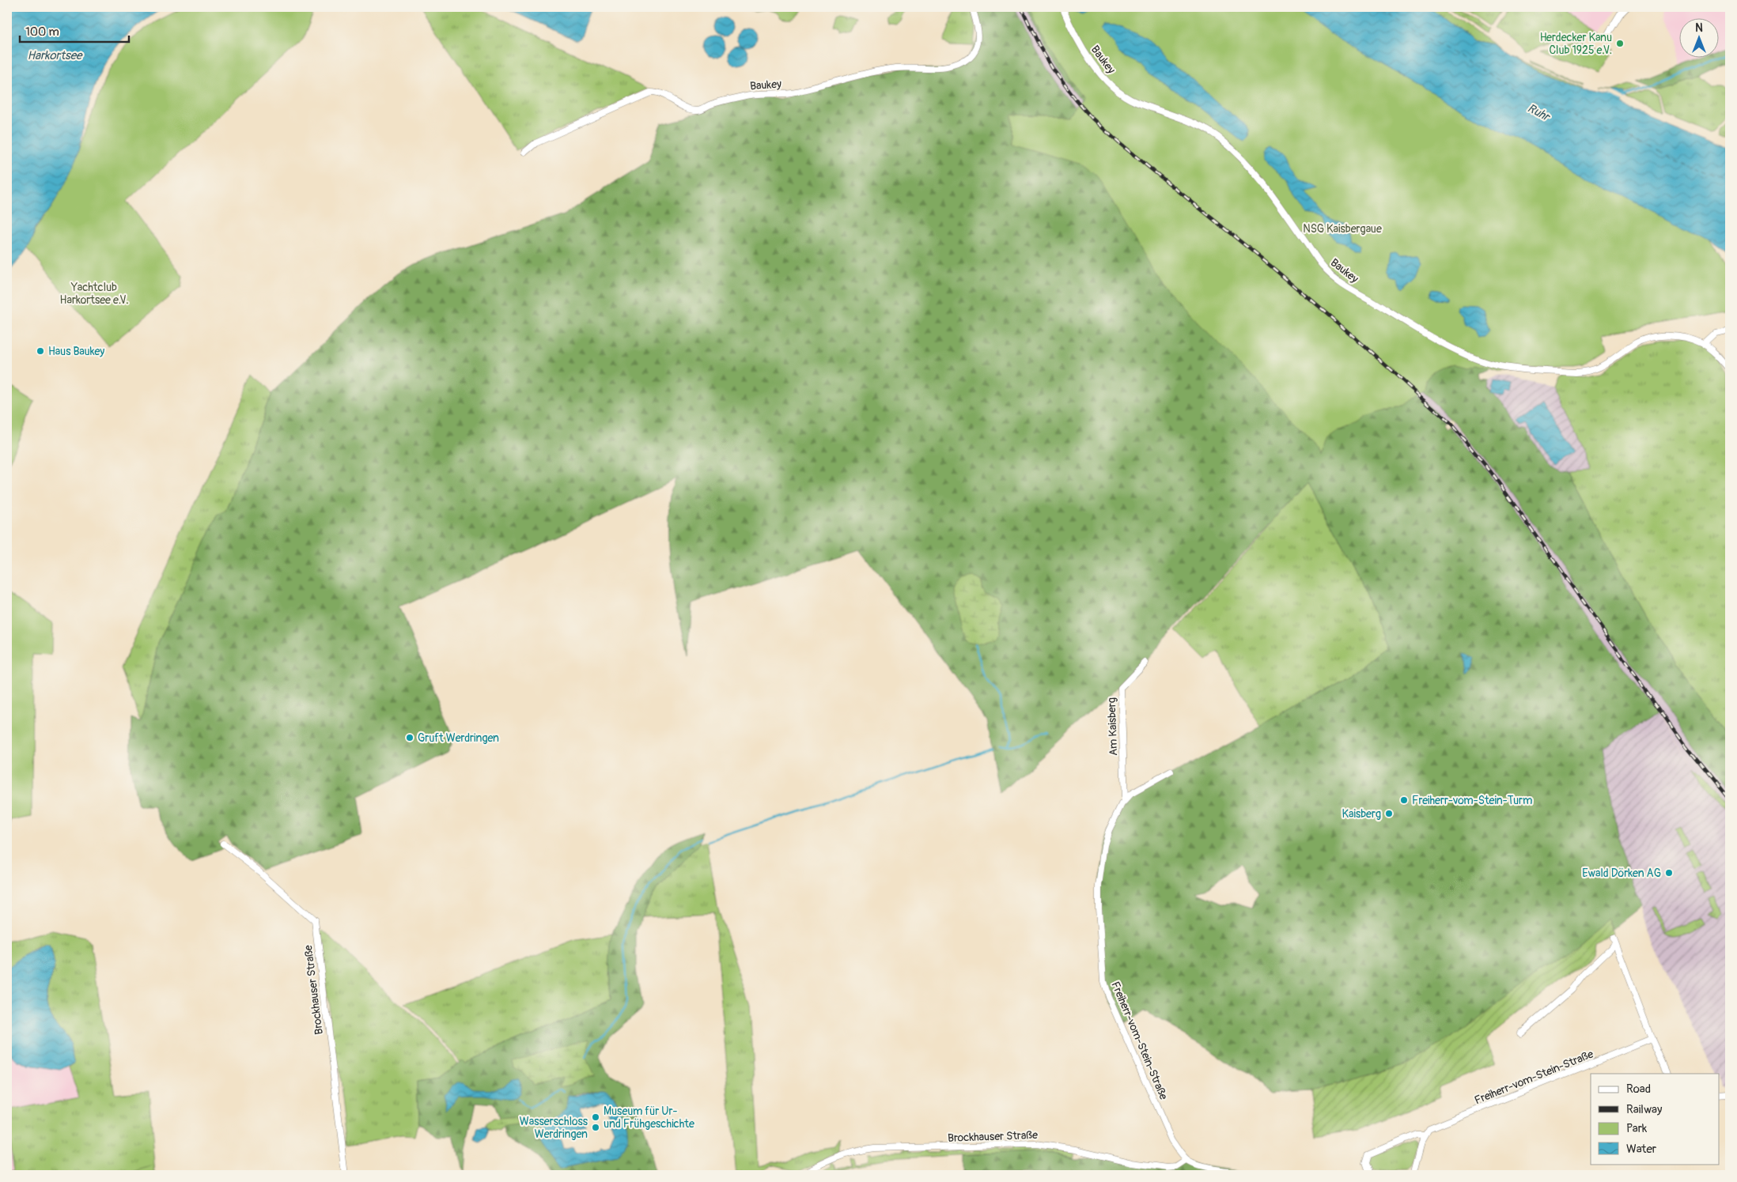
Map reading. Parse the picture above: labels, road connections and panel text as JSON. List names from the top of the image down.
{
  "streets": {
    "street": [
      "Baukey",
      "Am Kaisberg",
      "Brockhauser Straße",
      "Freiherr-vom-Stein-Straße"
    ]
  },
  "crossings": [
    ["Am Kaisberg", "Freiherr-vom-Stein-Straße"],
    ["Brockhauser Straße", "Freiherr-vom-Stein-Straße"]
  ],
  "water": ["Harkortsee", "Ruhr"],
  "parks": ["NSG Kaisbergaue", "Yachtclub Harkortsee e.V."],
  "places": [
    "Herdecker Kanu Club 1925 e.V.",
    "Haus Baukey",
    "Gruft Werdringen",
    "Freiherr-vom-Stein-Turm",
    "Kaisberg",
    "Ewald Dörken AG",
    "Museum für Ur- und Frühgeschichte",
    "Wasserschloss Werdringen"
  ],
  "legend": [
    "Road",
    "Railway",
    "Park",
    "Water"
  ],
  "scale_bar": "100 m",
  "north": "top"
}
